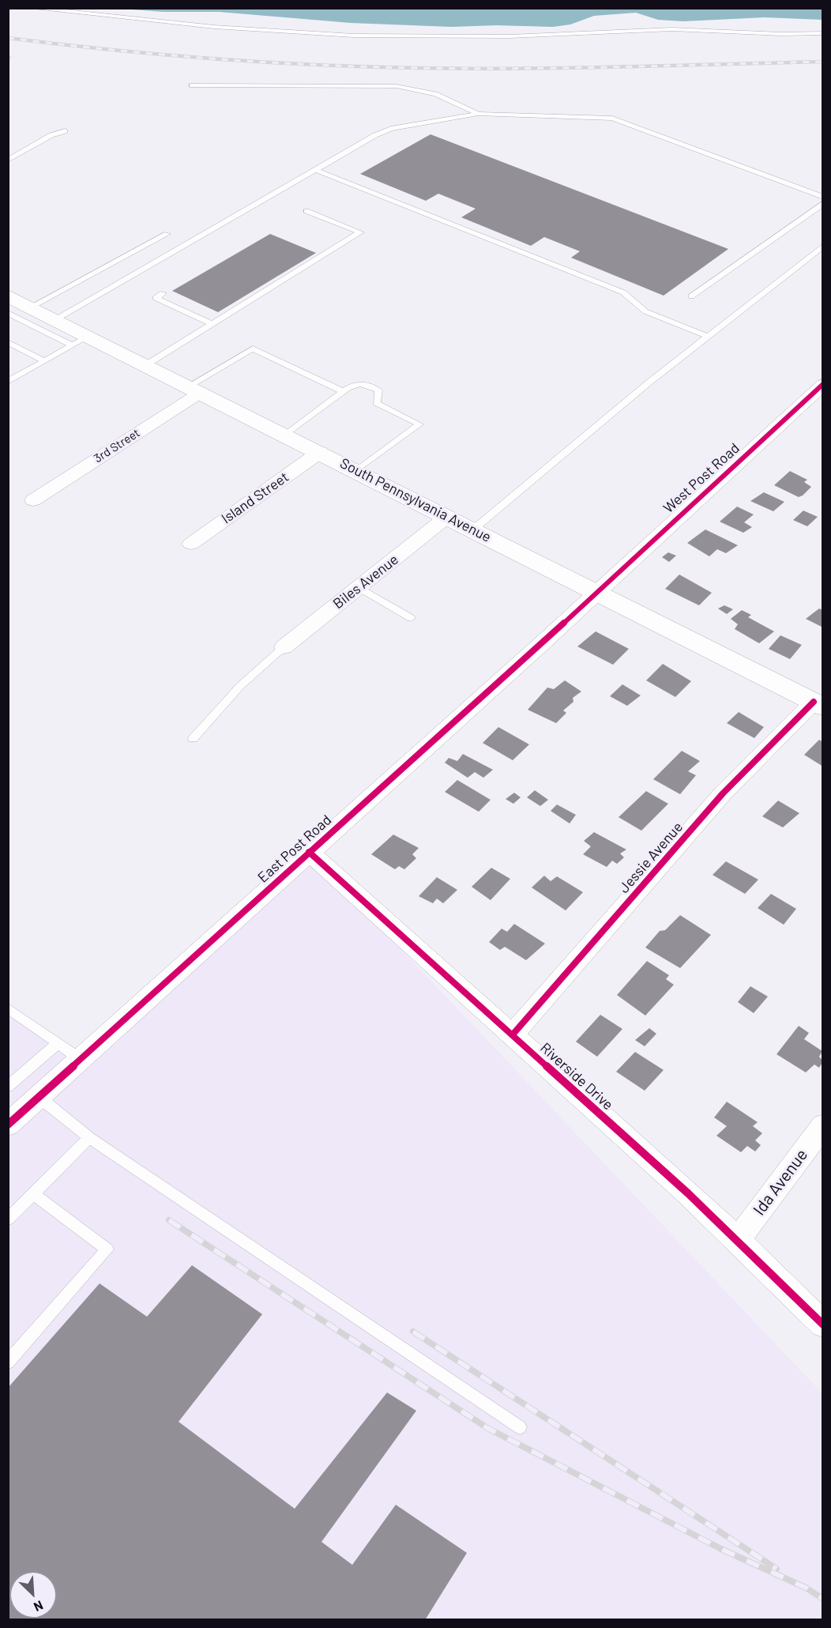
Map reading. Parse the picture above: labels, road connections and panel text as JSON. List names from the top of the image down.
{
  "streets": {
    "main road": ["South Pennsylvania Avenue"],
    "street": [
      "3rd Street",
      "West Post Road",
      "Island Street",
      "Biles Avenue",
      "East Post Road",
      "Jessie Avenue",
      "Riverside Drive",
      "Ida Avenue"
    ]
  },
  "crossings": [
    ["3rd Street", "South Pennsylvania Avenue"],
    ["West Post Road", "South Pennsylvania Avenue"],
    ["West Post Road", "East Post Road"],
    ["Island Street", "South Pennsylvania Avenue"],
    ["South Pennsylvania Avenue", "Biles Avenue"],
    ["South Pennsylvania Avenue", "East Post Road"],
    ["South Pennsylvania Avenue", "Jessie Avenue"],
    ["East Post Road", "Riverside Drive"],
    ["Jessie Avenue", "Riverside Drive"],
    ["Riverside Drive", "Ida Avenue"]
  ],
  "north": "bottom right"
}
